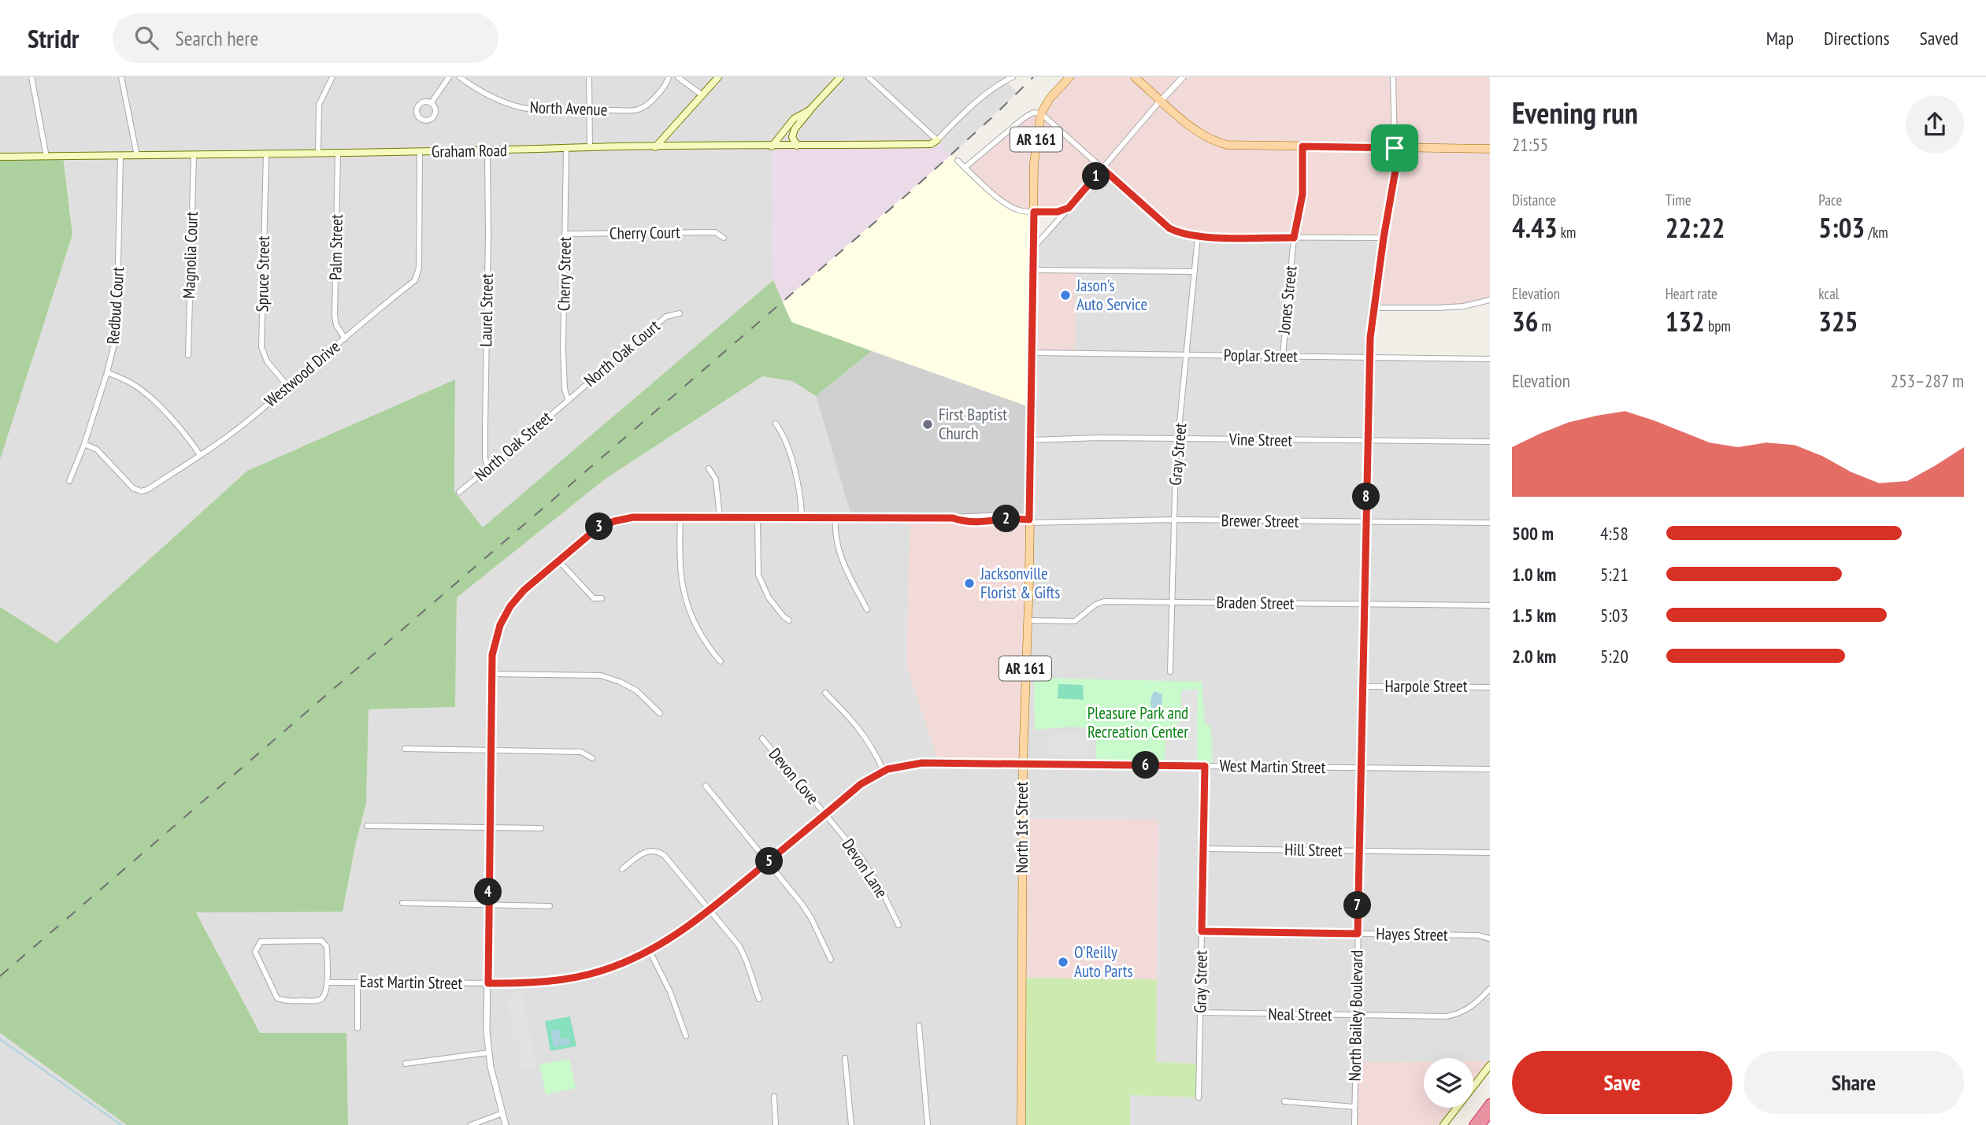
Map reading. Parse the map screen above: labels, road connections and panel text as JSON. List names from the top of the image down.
{
  "streets": {
    "main road": ["AR 161", "Graham Road", "North 1st Street"],
    "street": [
      "North Avenue",
      "Cherry Court",
      "Palm Street",
      "Magnolia Court",
      "Spruce Street",
      "Cherry Street",
      "Jones Street",
      "Redbud Court",
      "Laurel Street",
      "North Oak Court",
      "Poplar Street",
      "Westwood Drive",
      "Vine Street",
      "North Oak Street",
      "Gray Street",
      "Brewer Street",
      "Braden Street",
      "Harpole Street",
      "West Martin Street",
      "Devon Cove",
      "Hill Street",
      "Devon Lane",
      "Hayes Street",
      "East Martin Street",
      "Neal Street",
      "North Bailey Boulevard"
    ]
  },
  "crossings": [
    ["Graham Road", "Palm Street"],
    ["Graham Road", "Magnolia Court"],
    ["Graham Road", "Spruce Street"],
    ["Graham Road", "Cherry Street"],
    ["Graham Road", "Redbud Court"],
    ["Graham Road", "Laurel Street"],
    ["Graham Road", "Westwood Drive"],
    ["Cherry Court", "Cherry Street"],
    ["Palm Street", "Westwood Drive"],
    ["Spruce Street", "Westwood Drive"],
    ["Cherry Street", "North Oak Court"],
    ["Cherry Street", "North Oak Street"],
    ["Jones Street", "Poplar Street"],
    ["Redbud Court", "Westwood Drive"],
    ["Laurel Street", "North Oak Street"],
    ["North Oak Court", "North Oak Street"],
    ["Poplar Street", "Gray Street"],
    ["Poplar Street", "North 1st Street"],
    ["Poplar Street", "North Bailey Boulevard"],
    ["Vine Street", "Gray Street"],
    ["Vine Street", "North 1st Street"],
    ["Vine Street", "North Bailey Boulevard"],
    ["Gray Street", "Brewer Street"],
    ["Gray Street", "Braden Street"],
    ["Gray Street", "West Martin Street"],
    ["Gray Street", "Hill Street"],
    ["Gray Street", "Hayes Street"],
    ["Gray Street", "Neal Street"],
    ["Brewer Street", "North 1st Street"],
    ["Brewer Street", "North Bailey Boulevard"],
    ["Braden Street", "North 1st Street"],
    ["Braden Street", "North Bailey Boulevard"],
    ["Harpole Street", "North Bailey Boulevard"],
    ["West Martin Street", "North 1st Street"],
    ["West Martin Street", "East Martin Street"],
    ["West Martin Street", "North Bailey Boulevard"],
    ["Devon Cove", "Devon Lane"],
    ["Devon Cove", "East Martin Street"],
    ["North 1st Street", "East Martin Street"],
    ["Hill Street", "North Bailey Boulevard"],
    ["Devon Lane", "East Martin Street"],
    ["Hayes Street", "North Bailey Boulevard"],
    ["Neal Street", "North Bailey Boulevard"]
  ],
  "parks": ["Pleasure Park and Recreation Center"],
  "places": [
    "Jason's Auto Service",
    "First Baptist Church",
    "Jacksonville Florist & Gifts",
    "O'Reilly Auto Parts"
  ],
  "page": {
    "header": "Stridr",
    "search": "Search here",
    "nav": ["Map", "Directions", "Saved"],
    "heading": ["Evening run", "21:55"],
    "pins": [
      "1",
      "8",
      "2",
      "3",
      "6",
      "5",
      "4",
      "7"
    ],
    "stats": [
      ["Distance", "4.43 km"],
      ["Time", "22:22"],
      ["Pace", "5:03 /km"],
      ["Elevation", "36 m"],
      ["Heart rate", "132 bpm"],
      ["kcal", "325"]
    ],
    "chart": ["Elevation", "253–287 m"],
    "list": [
      {
        "name": "500 m",
        "note": "4:58"
      },
      {
        "name": "1.0 km",
        "note": "5:21"
      },
      {
        "name": "1.5 km",
        "note": "5:03"
      },
      {
        "name": "2.0 km",
        "note": "5:20"
      }
    ],
    "buttons": ["Save", "Share"]
  }
}
